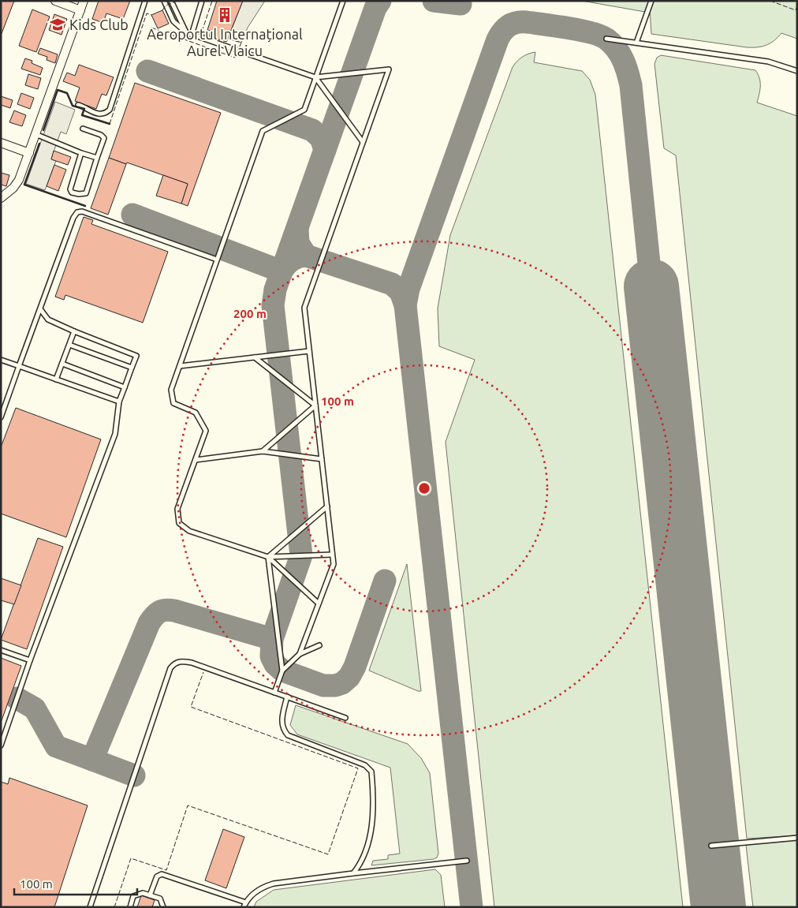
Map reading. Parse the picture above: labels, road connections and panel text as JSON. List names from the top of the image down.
{
  "places": {
    "building": ["Aeroportul Internațional Aurel Vlaicu"],
    "school or university": ["Kids Club"]
  },
  "scale_bar": "100 m",
  "rings": ["200 m", "100 m"]
}
